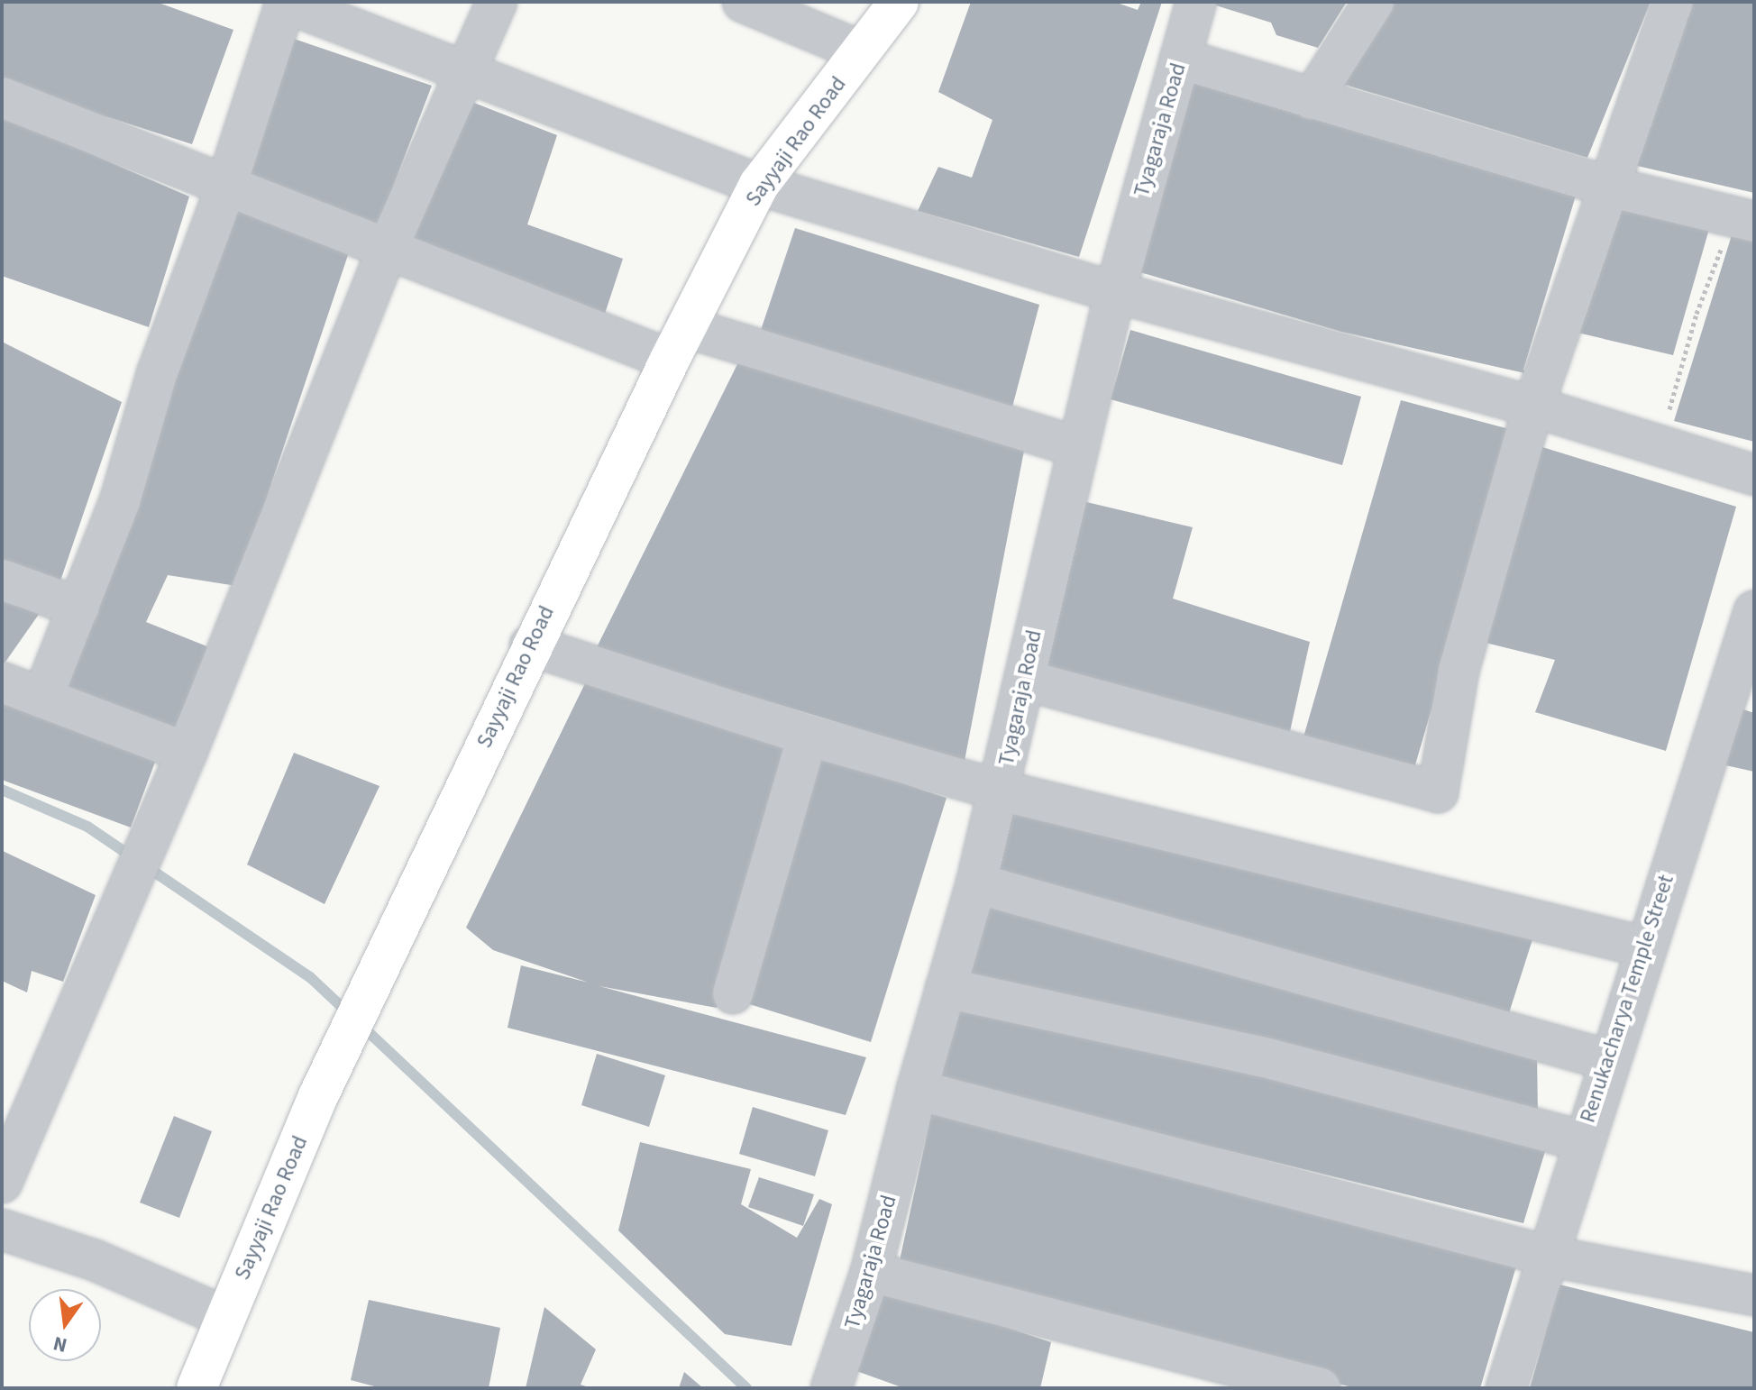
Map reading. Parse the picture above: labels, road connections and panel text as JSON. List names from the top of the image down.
{
  "streets": {
    "main road": ["Sayyaji Rao Road"],
    "street": ["Tyagaraja Road", "Renukacharya Temple Street"]
  },
  "north": "bottom"
}
